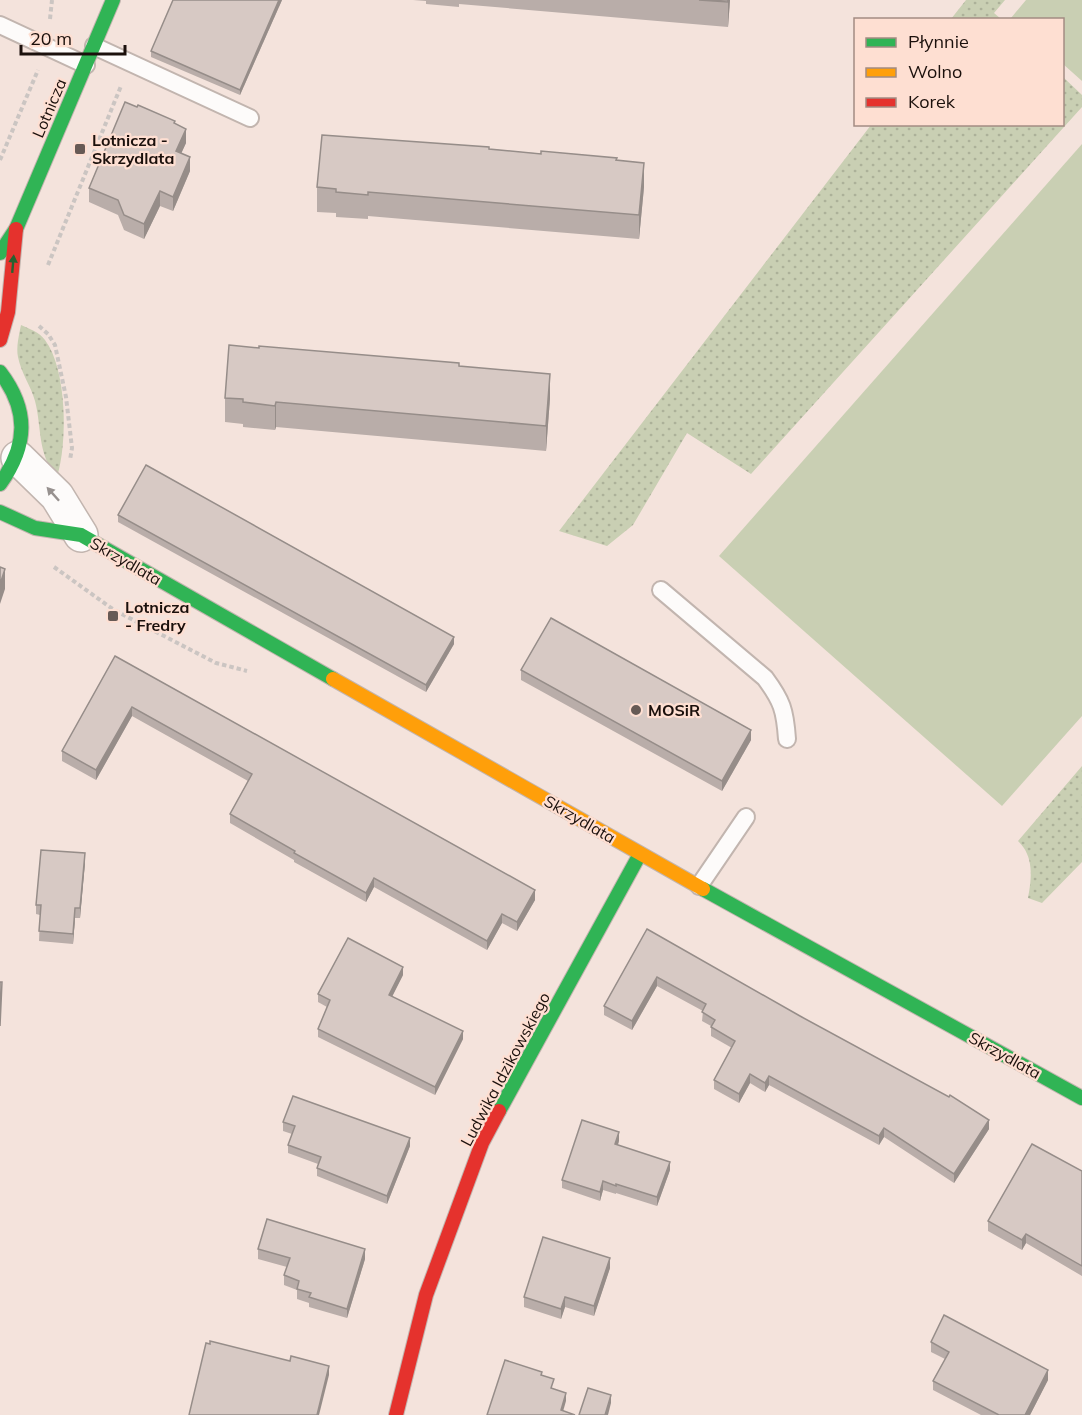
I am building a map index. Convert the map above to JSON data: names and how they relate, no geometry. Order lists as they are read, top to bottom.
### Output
{
  "streets": {
    "street": ["Lotnicza", "Skrzydlata", "Ludwika Idzikowskiego"]
  },
  "crossings": [
    ["Skrzydlata", "Ludwika Idzikowskiego"]
  ],
  "places": {
    "transit": ["Lotnicza - Skrzydlata", "Lotnicza - Fredry"],
    "other": ["MOSiR"]
  },
  "legend": ["Płynnie", "Wolno", "Korek"],
  "scale_bar": "20 m"
}
